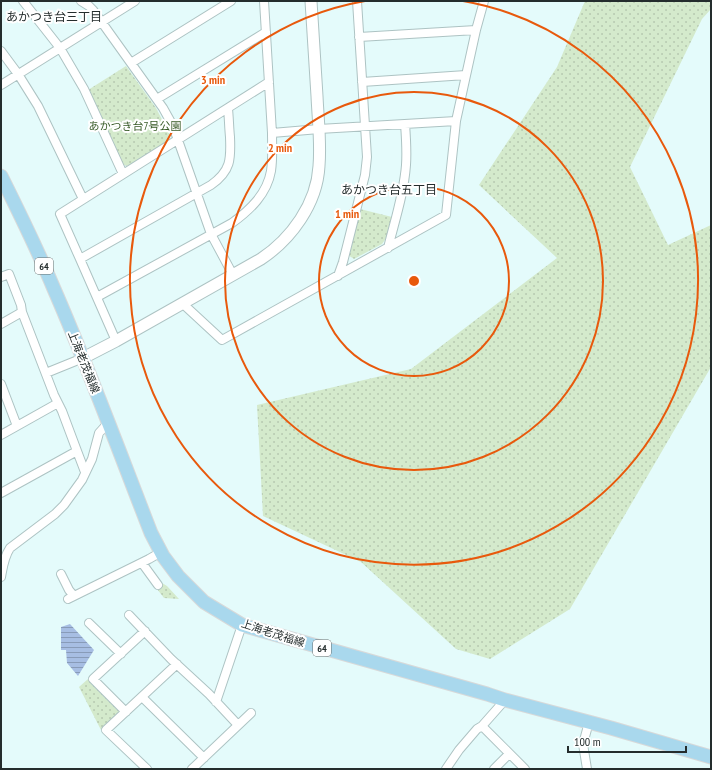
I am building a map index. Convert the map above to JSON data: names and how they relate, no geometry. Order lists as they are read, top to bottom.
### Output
{
  "streets": {
    "main road": ["64", "上海老茂福線"]
  },
  "districts": ["あかつき台三丁目", "あかつき台五丁目"],
  "parks": ["あかつき台7号公園"],
  "scale_bar": "100 m",
  "rings": ["3 min", "2 min", "1 min"]
}
